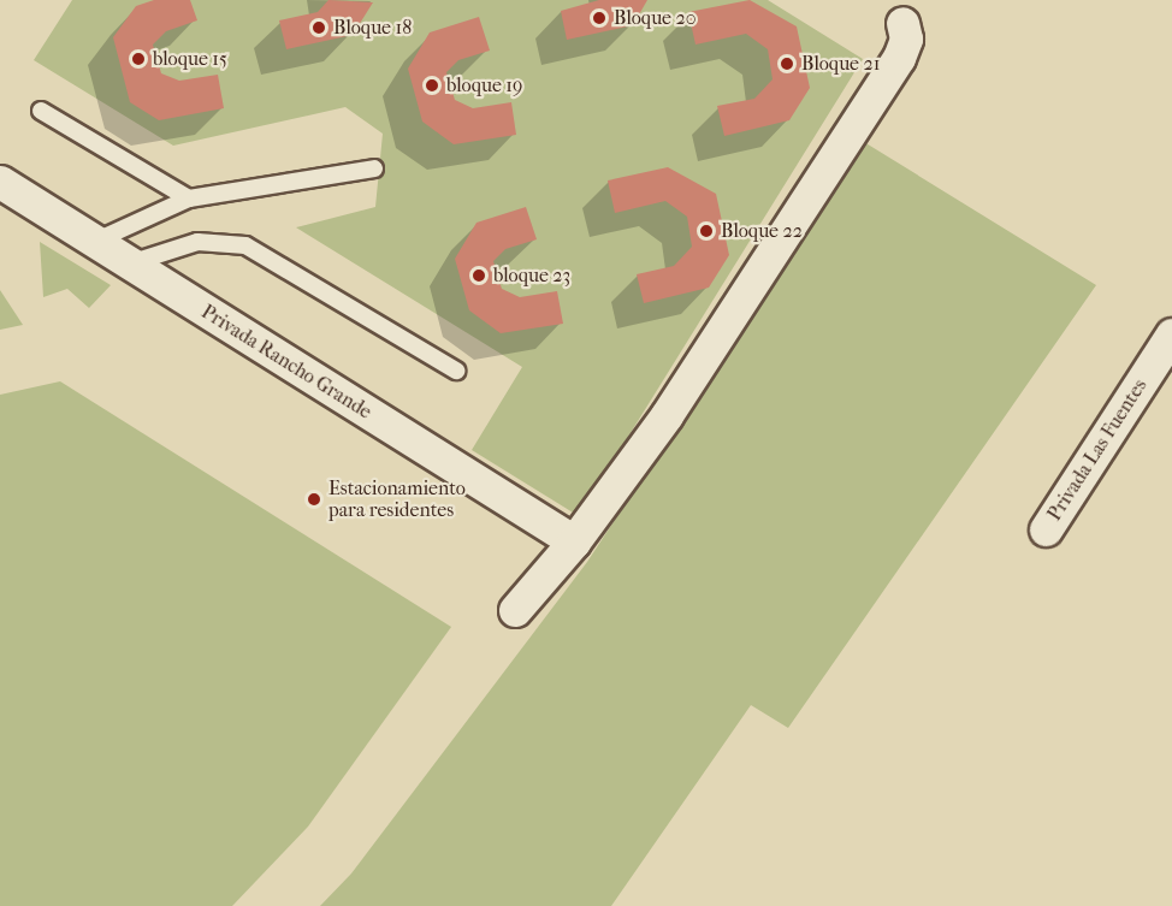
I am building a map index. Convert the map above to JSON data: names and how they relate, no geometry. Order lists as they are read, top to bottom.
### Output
{
  "streets": {
    "street": ["Privada Rancho Grande", "Privada Las Fuentes"]
  },
  "places": [
    "Bloque 20",
    "Bloque 18",
    "bloque 15",
    "Bloque 21",
    "bloque 19",
    "Bloque 22",
    "bloque 23",
    "Estacionamiento para residentes"
  ]
}
